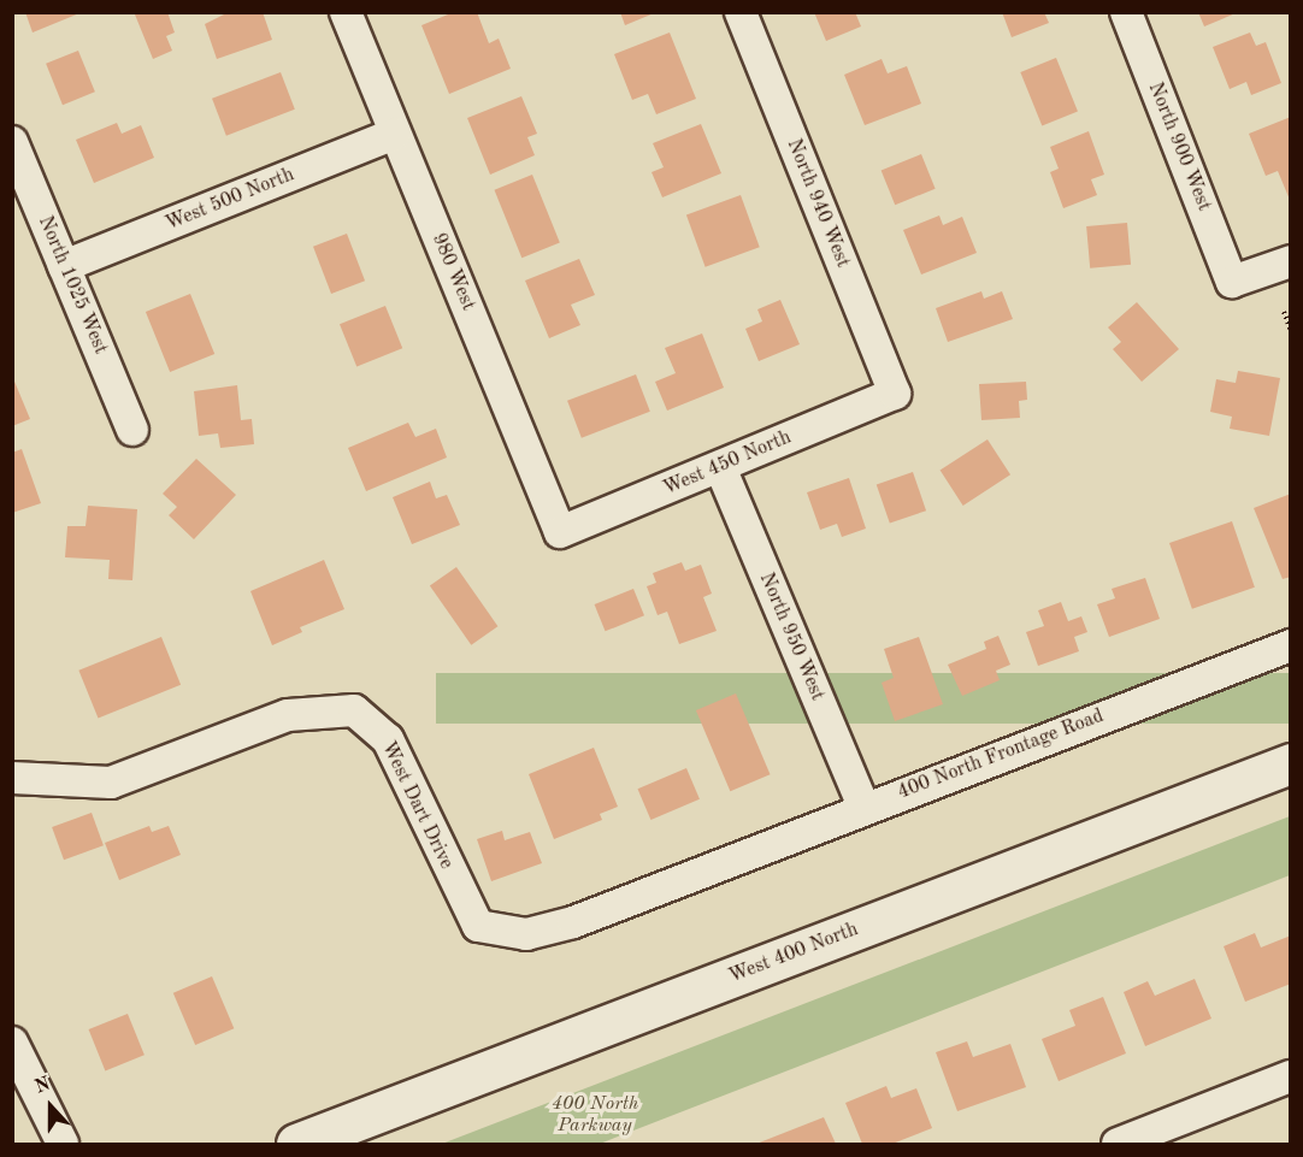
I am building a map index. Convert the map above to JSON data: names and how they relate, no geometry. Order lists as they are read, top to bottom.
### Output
{
  "streets": {
    "main road": ["West 400 North"],
    "street": [
      "North 900 West",
      "West 500 North",
      "North 940 West",
      "980 West",
      "North 1025 West",
      "West 450 North",
      "North 950 West",
      "400 North Frontage Road",
      "West Dart Drive"
    ]
  },
  "crossings": [
    ["West 500 North", "980 West"],
    ["West 500 North", "North 1025 West"],
    ["North 940 West", "West 450 North"],
    ["980 West", "West 450 North"],
    ["West 450 North", "North 950 West"],
    ["North 950 West", "400 North Frontage Road"],
    ["400 North Frontage Road", "West Dart Drive"]
  ],
  "parks": ["400 North Parkway"],
  "north": "top"
}
